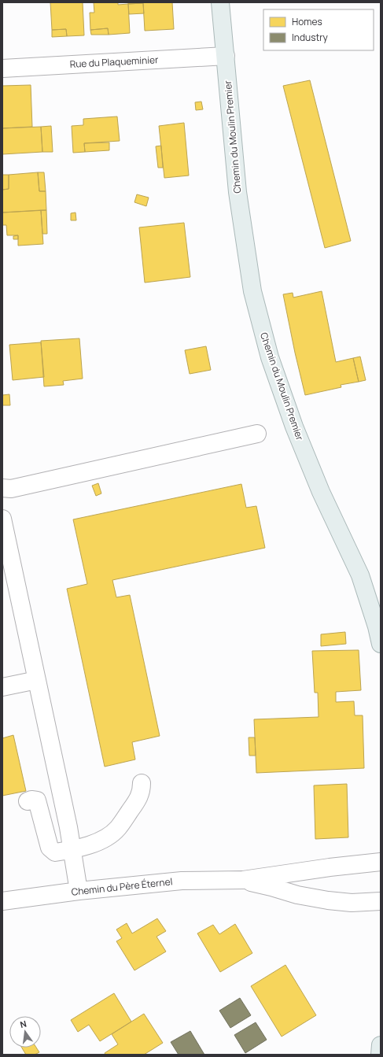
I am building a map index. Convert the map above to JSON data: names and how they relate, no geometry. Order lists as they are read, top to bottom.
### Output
{
  "streets": {
    "main road": ["Chemin du Moulin Premier"],
    "street": ["Rue du Plaqueminier", "Chemin du Père Éternel"]
  },
  "crossings": [
    ["Rue du Plaqueminier", "Chemin du Moulin Premier"]
  ],
  "legend": ["Homes", "Industry"],
  "north": "top"
}
